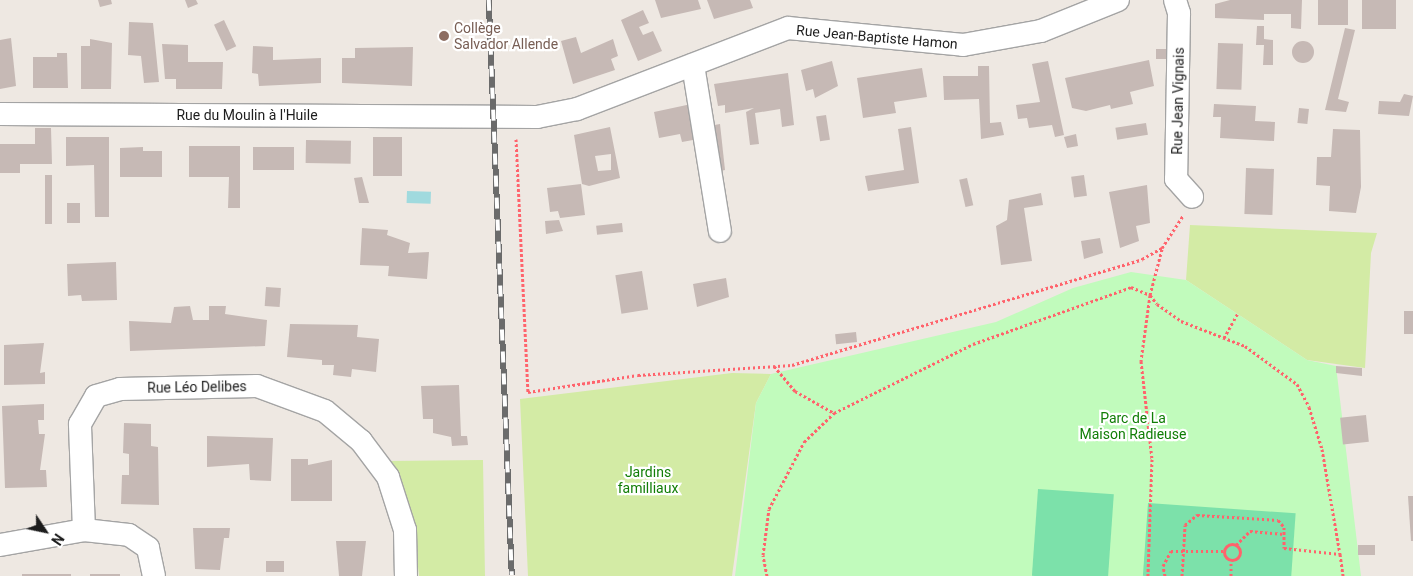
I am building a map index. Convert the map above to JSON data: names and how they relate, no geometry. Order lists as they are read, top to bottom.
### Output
{
  "streets": {
    "street": [
      "Rue Jean-Baptiste Hamon",
      "Rue Jean Vignais",
      "Rue du Moulin à l'Huile",
      "Rue Léo Delibes"
    ]
  },
  "crossings": [
    ["Rue Jean-Baptiste Hamon", "Rue du Moulin à l'Huile"]
  ],
  "parks": ["Parc de La Maison Radieuse", "Jardins familliaux"],
  "places": ["Collège Salvador Allende"],
  "north": "bottom right"
}
